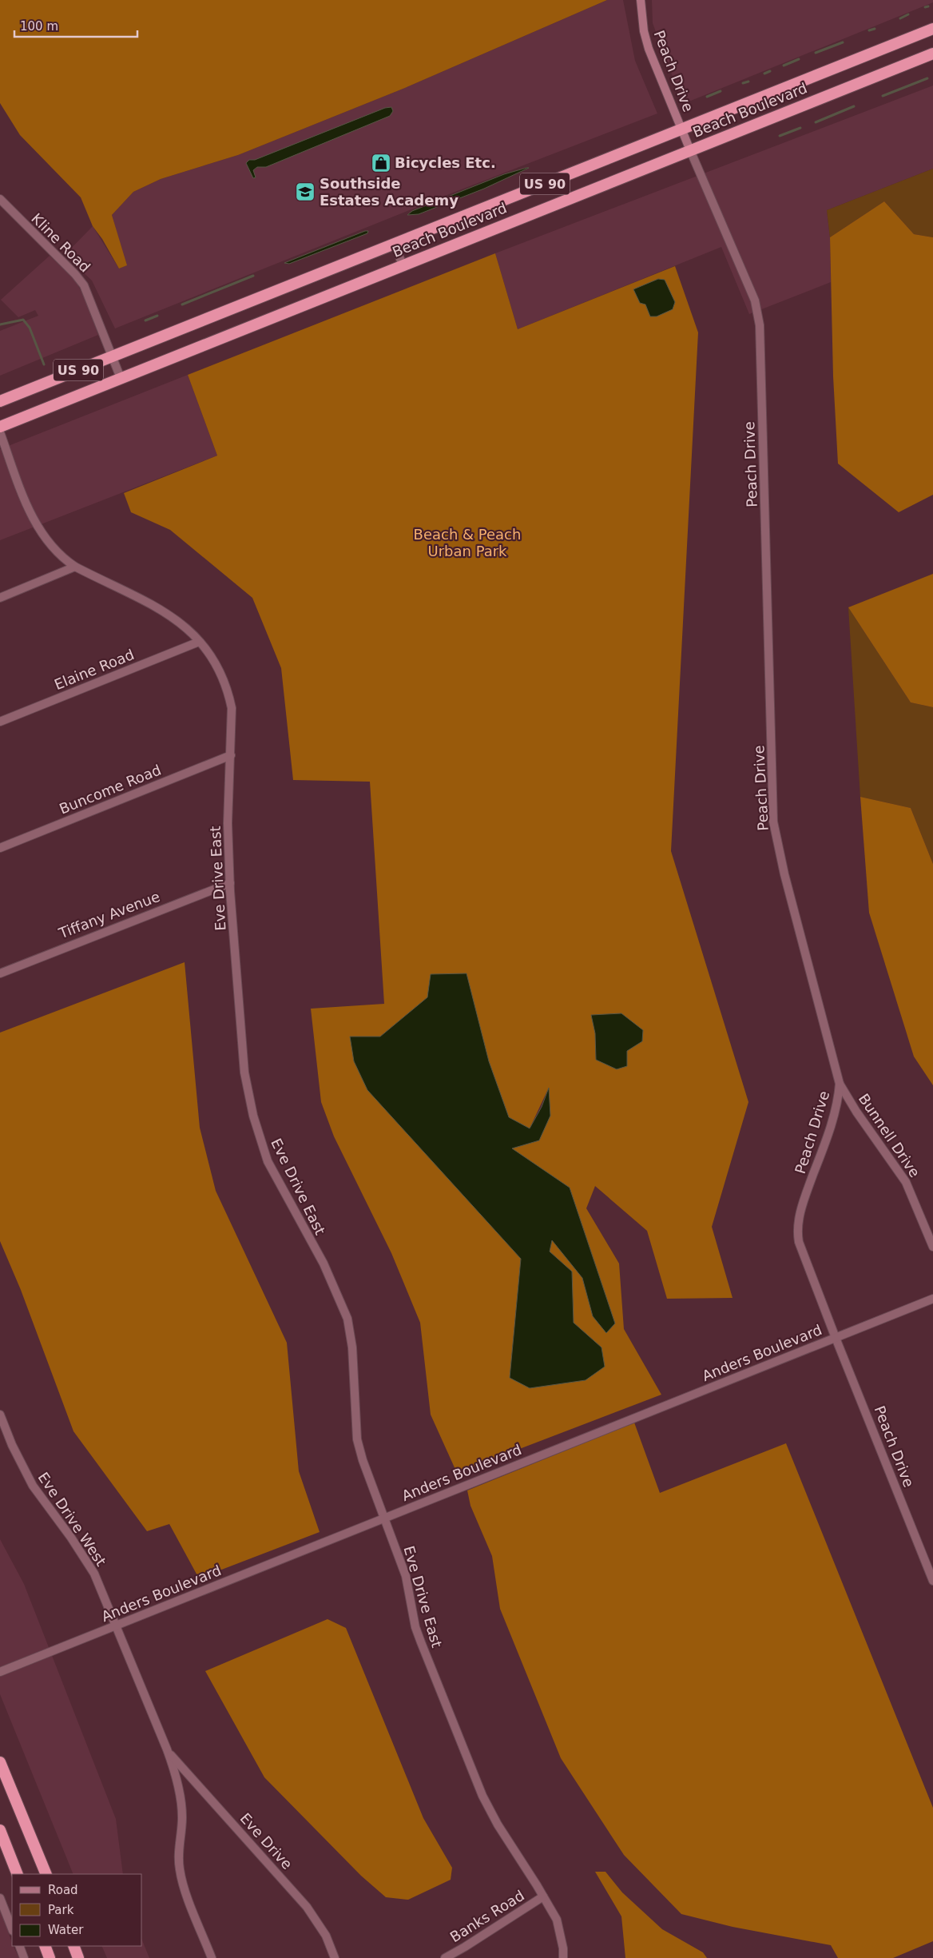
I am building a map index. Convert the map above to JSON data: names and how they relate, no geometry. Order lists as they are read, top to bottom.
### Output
{
  "streets": {
    "highway": ["Beach Boulevard", "US 90"],
    "main road": ["Peach Drive"],
    "street": [
      "Kline Road",
      "Elaine Road",
      "Buncome Road",
      "Eve Drive East",
      "Tiffany Avenue",
      "Bunnell Drive",
      "Anders Boulevard",
      "Eve Drive West",
      "Eve Drive",
      "Banks Road"
    ]
  },
  "crossings": [
    ["Peach Drive", "Beach Boulevard"],
    ["Peach Drive", "US 90"],
    ["Peach Drive", "Bunnell Drive"],
    ["Peach Drive", "Anders Boulevard"],
    ["Beach Boulevard", "Kline Road"],
    ["US 90", "Kline Road"],
    ["Elaine Road", "Eve Drive East"],
    ["Buncome Road", "Eve Drive East"],
    ["Eve Drive East", "Tiffany Avenue"],
    ["Eve Drive East", "Anders Boulevard"],
    ["Eve Drive East", "Banks Road"],
    ["Anders Boulevard", "Eve Drive West"],
    ["Eve Drive West", "Eve Drive"]
  ],
  "parks": ["Beach & Peach Urban Park"],
  "places": {
    "shop": ["Bicycles Etc."],
    "school or university": ["Southside Estates Academy"]
  },
  "legend": ["Road", "Park", "Water"],
  "scale_bar": "100 m"
}
